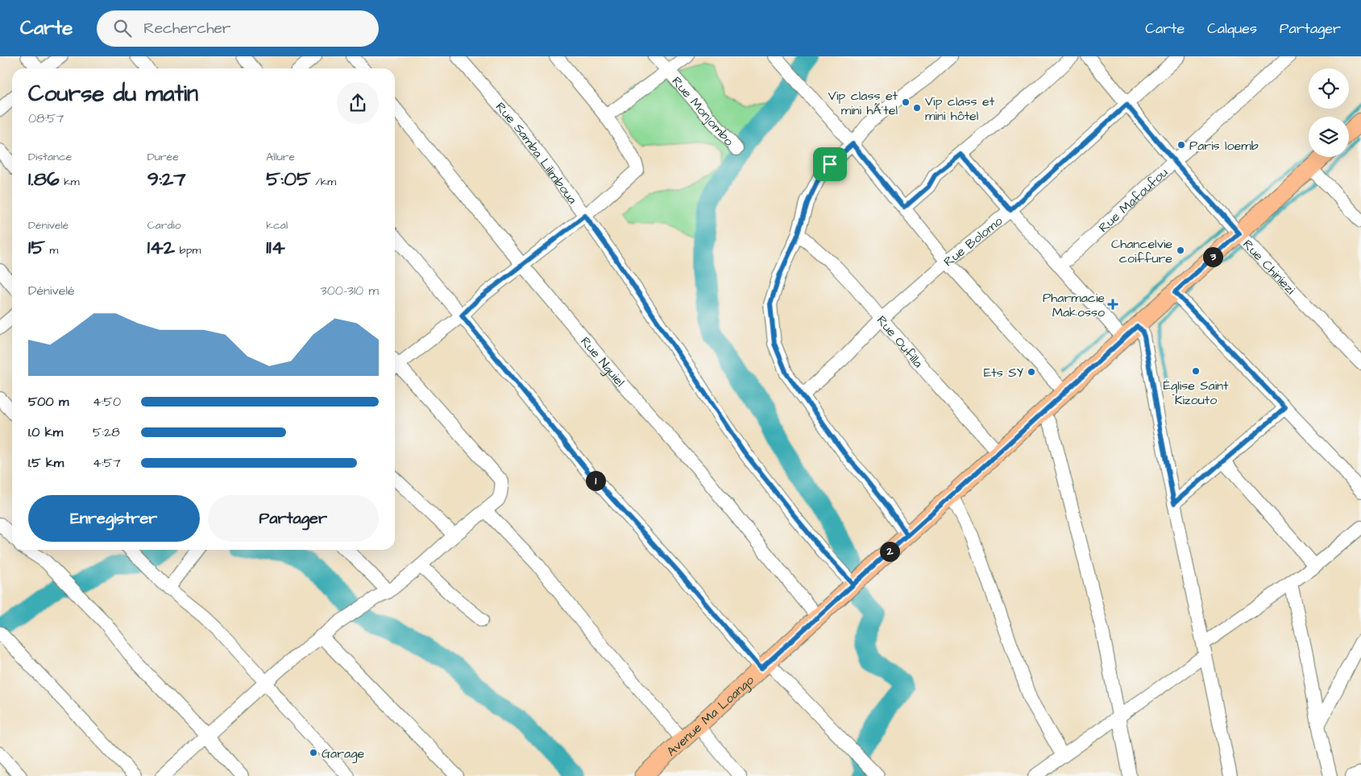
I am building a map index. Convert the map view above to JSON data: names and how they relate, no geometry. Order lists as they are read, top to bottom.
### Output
{
  "streets": {
    "main road": ["Avenue Ma Loango"],
    "street": [
      "Rue Monjombo",
      "Rue Samba Lilimboua",
      "Rue Mafoufou",
      "Rue Bolomo",
      "Rue Chiniezi",
      "Rue Oufilla",
      "Rue Nguiel"
    ]
  },
  "crossings": [
    ["Rue Samba Lilimboua", "Avenue Ma Loango"],
    ["Rue Mafoufou", "Rue Chiniezi"],
    ["Rue Bolomo", "Rue Chiniezi"],
    ["Rue Bolomo", "Rue Oufilla"],
    ["Rue Chiniezi", "Avenue Ma Loango"],
    ["Rue Oufilla", "Avenue Ma Loango"],
    ["Rue Nguiel", "Avenue Ma Loango"]
  ],
  "places": {
    "other": [
      "Vip class et mini hÃ´tel",
      "Vip class et mini hôtel",
      "Paris loemb",
      "Chancelvie coiffure",
      "Église Saint Kizouto",
      "Ets SY",
      "Garage"
    ],
    "health": ["Pharmacie Makosso"]
  },
  "page": {
    "header": "Carte",
    "search": "Rechercher",
    "nav": ["Carte", "Calques", "Partager"],
    "heading": ["Course du matin", "08:57"],
    "stats": [
      ["Distance", "1.86 km"],
      ["Durée", "9:27"],
      ["Allure", "5:05 /km"],
      ["Dénivelé", "15 m"],
      ["Cardio", "142 bpm"],
      ["kcal", "114"]
    ],
    "pins": ["3", "1", "2"],
    "chart": ["Dénivelé", "300–310 m"],
    "list": [
      {
        "name": "500 m",
        "note": "4:50"
      },
      {
        "name": "1.0 km",
        "note": "5:28"
      },
      {
        "name": "1.5 km",
        "note": "4:57"
      }
    ],
    "buttons": ["Enregistrer", "Partager"]
  }
}
